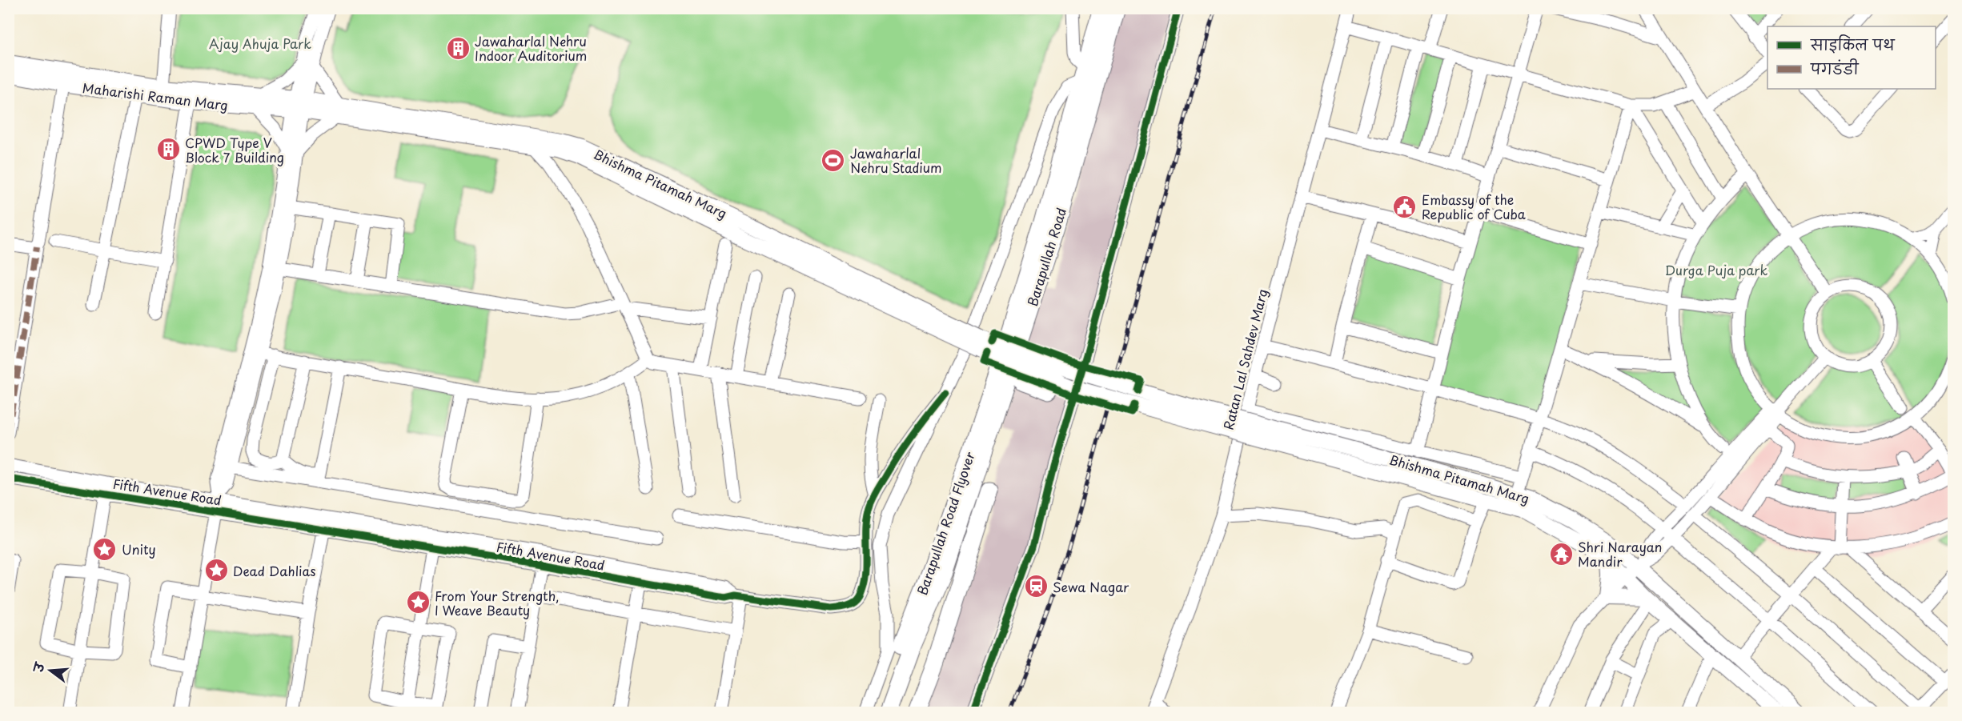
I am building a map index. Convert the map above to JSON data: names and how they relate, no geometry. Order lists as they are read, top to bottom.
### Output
{
  "streets": {
    "highway": ["Barapullah Road", "Barapullah Road Flyover"],
    "main road": ["Maharishi Raman Marg", "Bhishma Pitamah Marg"],
    "street": ["Ratan Lal Sahdev Marg", "Fifth Avenue Road"]
  },
  "crossings": [
    ["Maharishi Raman Marg", "Bhishma Pitamah Marg"],
    ["Barapullah Road", "Barapullah Road Flyover"]
  ],
  "parks": ["Ajay Ahuja Park", "Durga Puja park"],
  "places": {
    "building": ["Jawaharlal Nehru Indoor Auditorium", "CPWD Type V Block 7 Building"],
    "sports": ["Jawaharlal Nehru Stadium"],
    "public building": ["Embassy of the Republic of Cuba"],
    "place": ["Unity", "Dead Dahlias", "From Your Strength, I Weave Beauty"],
    "temple": ["Shri Narayan Mandir"],
    "station": ["Sewa Nagar"]
  },
  "legend": ["साइकिल पथ", "पगडंडी"],
  "north": "left"
}
